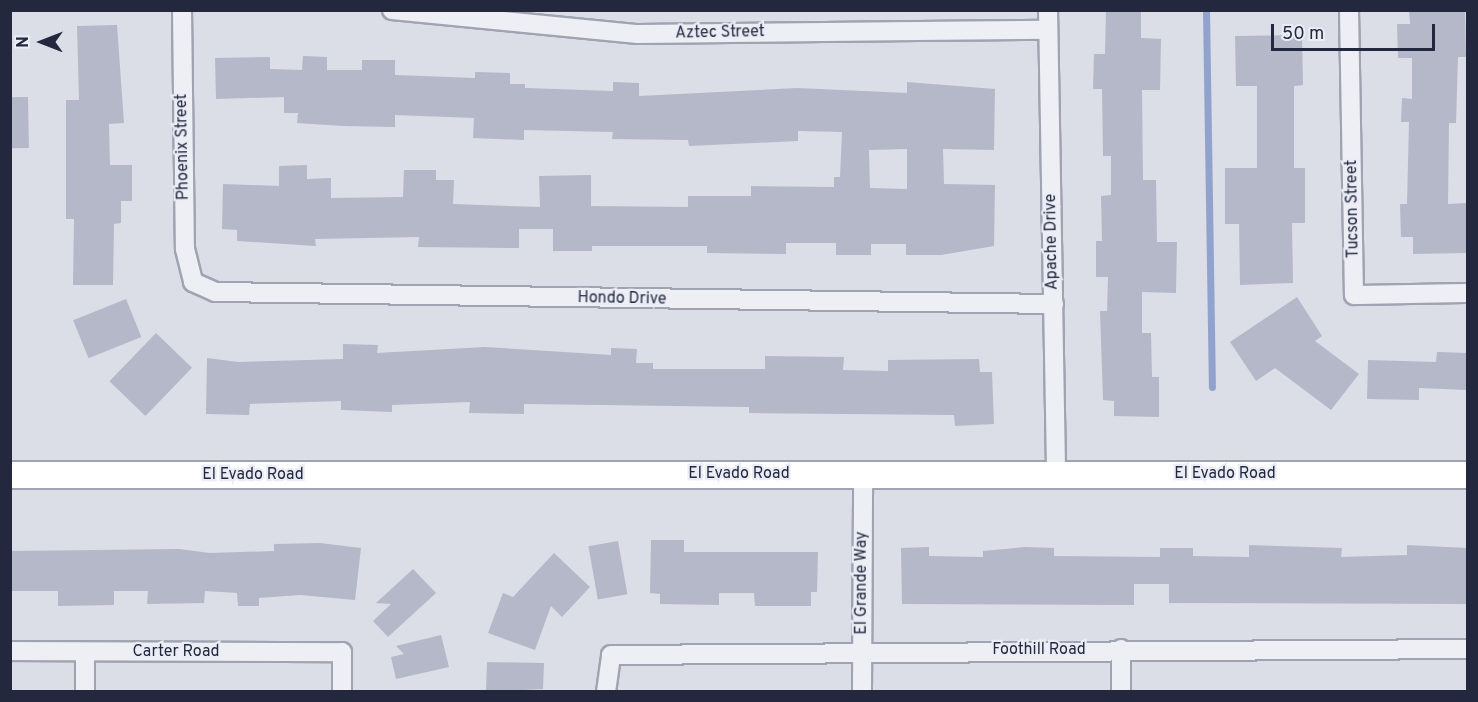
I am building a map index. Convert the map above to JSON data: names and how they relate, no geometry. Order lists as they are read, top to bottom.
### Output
{
  "streets": {
    "main road": ["El Evado Road"],
    "street": [
      "Aztec Street",
      "Phoenix Street",
      "Tucson Street",
      "Apache Drive",
      "Hondo Drive",
      "El Grande Way",
      "Foothill Road",
      "Carter Road"
    ]
  },
  "crossings": [
    ["Aztec Street", "Apache Drive"],
    ["Phoenix Street", "Hondo Drive"],
    ["Apache Drive", "Hondo Drive"],
    ["Apache Drive", "El Evado Road"],
    ["El Evado Road", "El Grande Way"],
    ["El Grande Way", "Foothill Road"]
  ],
  "scale_bar": "50 m",
  "north": "left"
}
